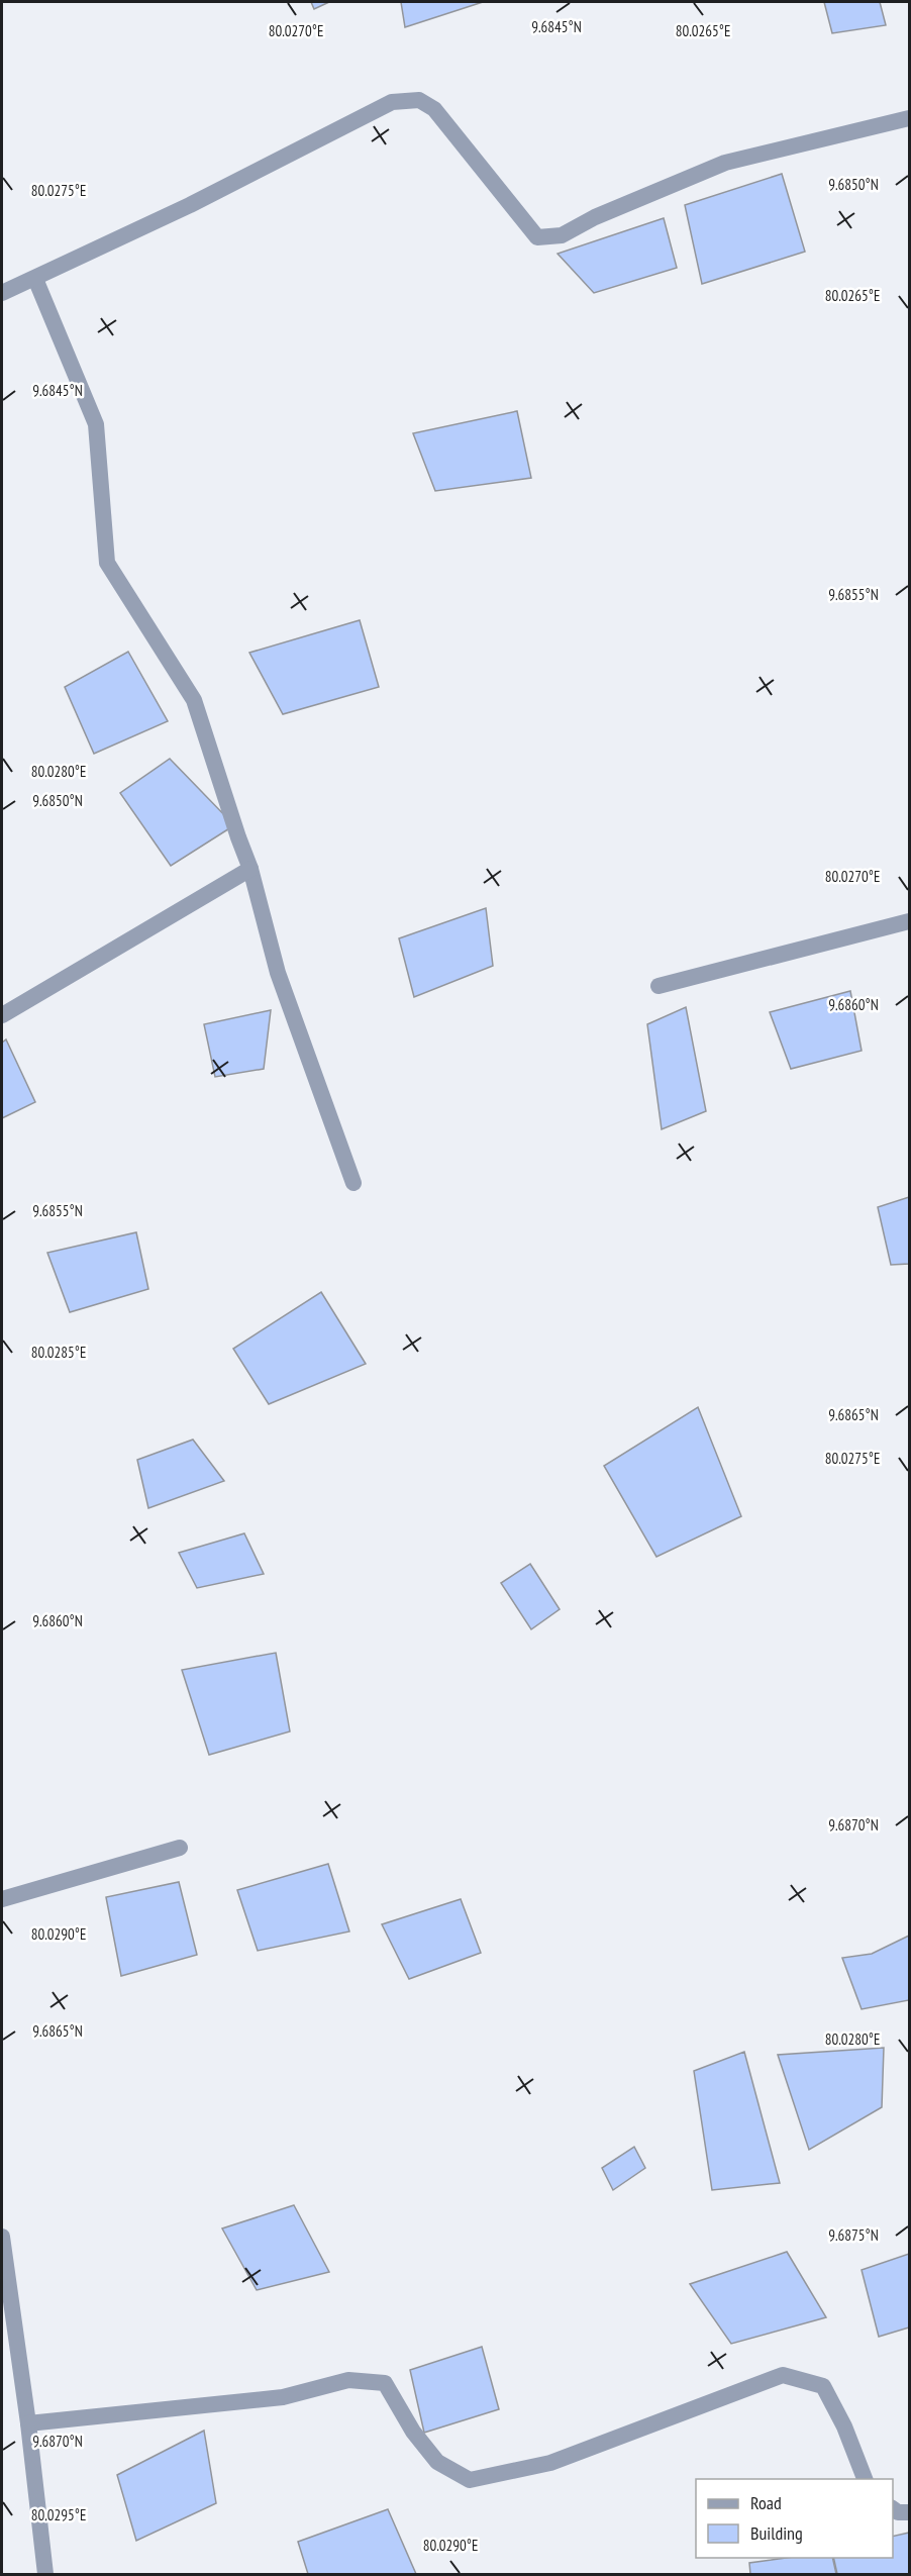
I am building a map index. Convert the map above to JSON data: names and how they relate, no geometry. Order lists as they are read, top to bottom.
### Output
{
  "legend": ["Road", "Building"],
  "coordinates": [
    "9.6845°N",
    "80.0270°E",
    "80.0265°E",
    "9.6850°N",
    "80.0275°E",
    "9.6855°N",
    "80.0280°E",
    "9.6860°N",
    "80.0285°E",
    "9.6865°N",
    "9.6870°N",
    "80.0290°E",
    "9.6875°N",
    "80.0295°E"
  ]
}
